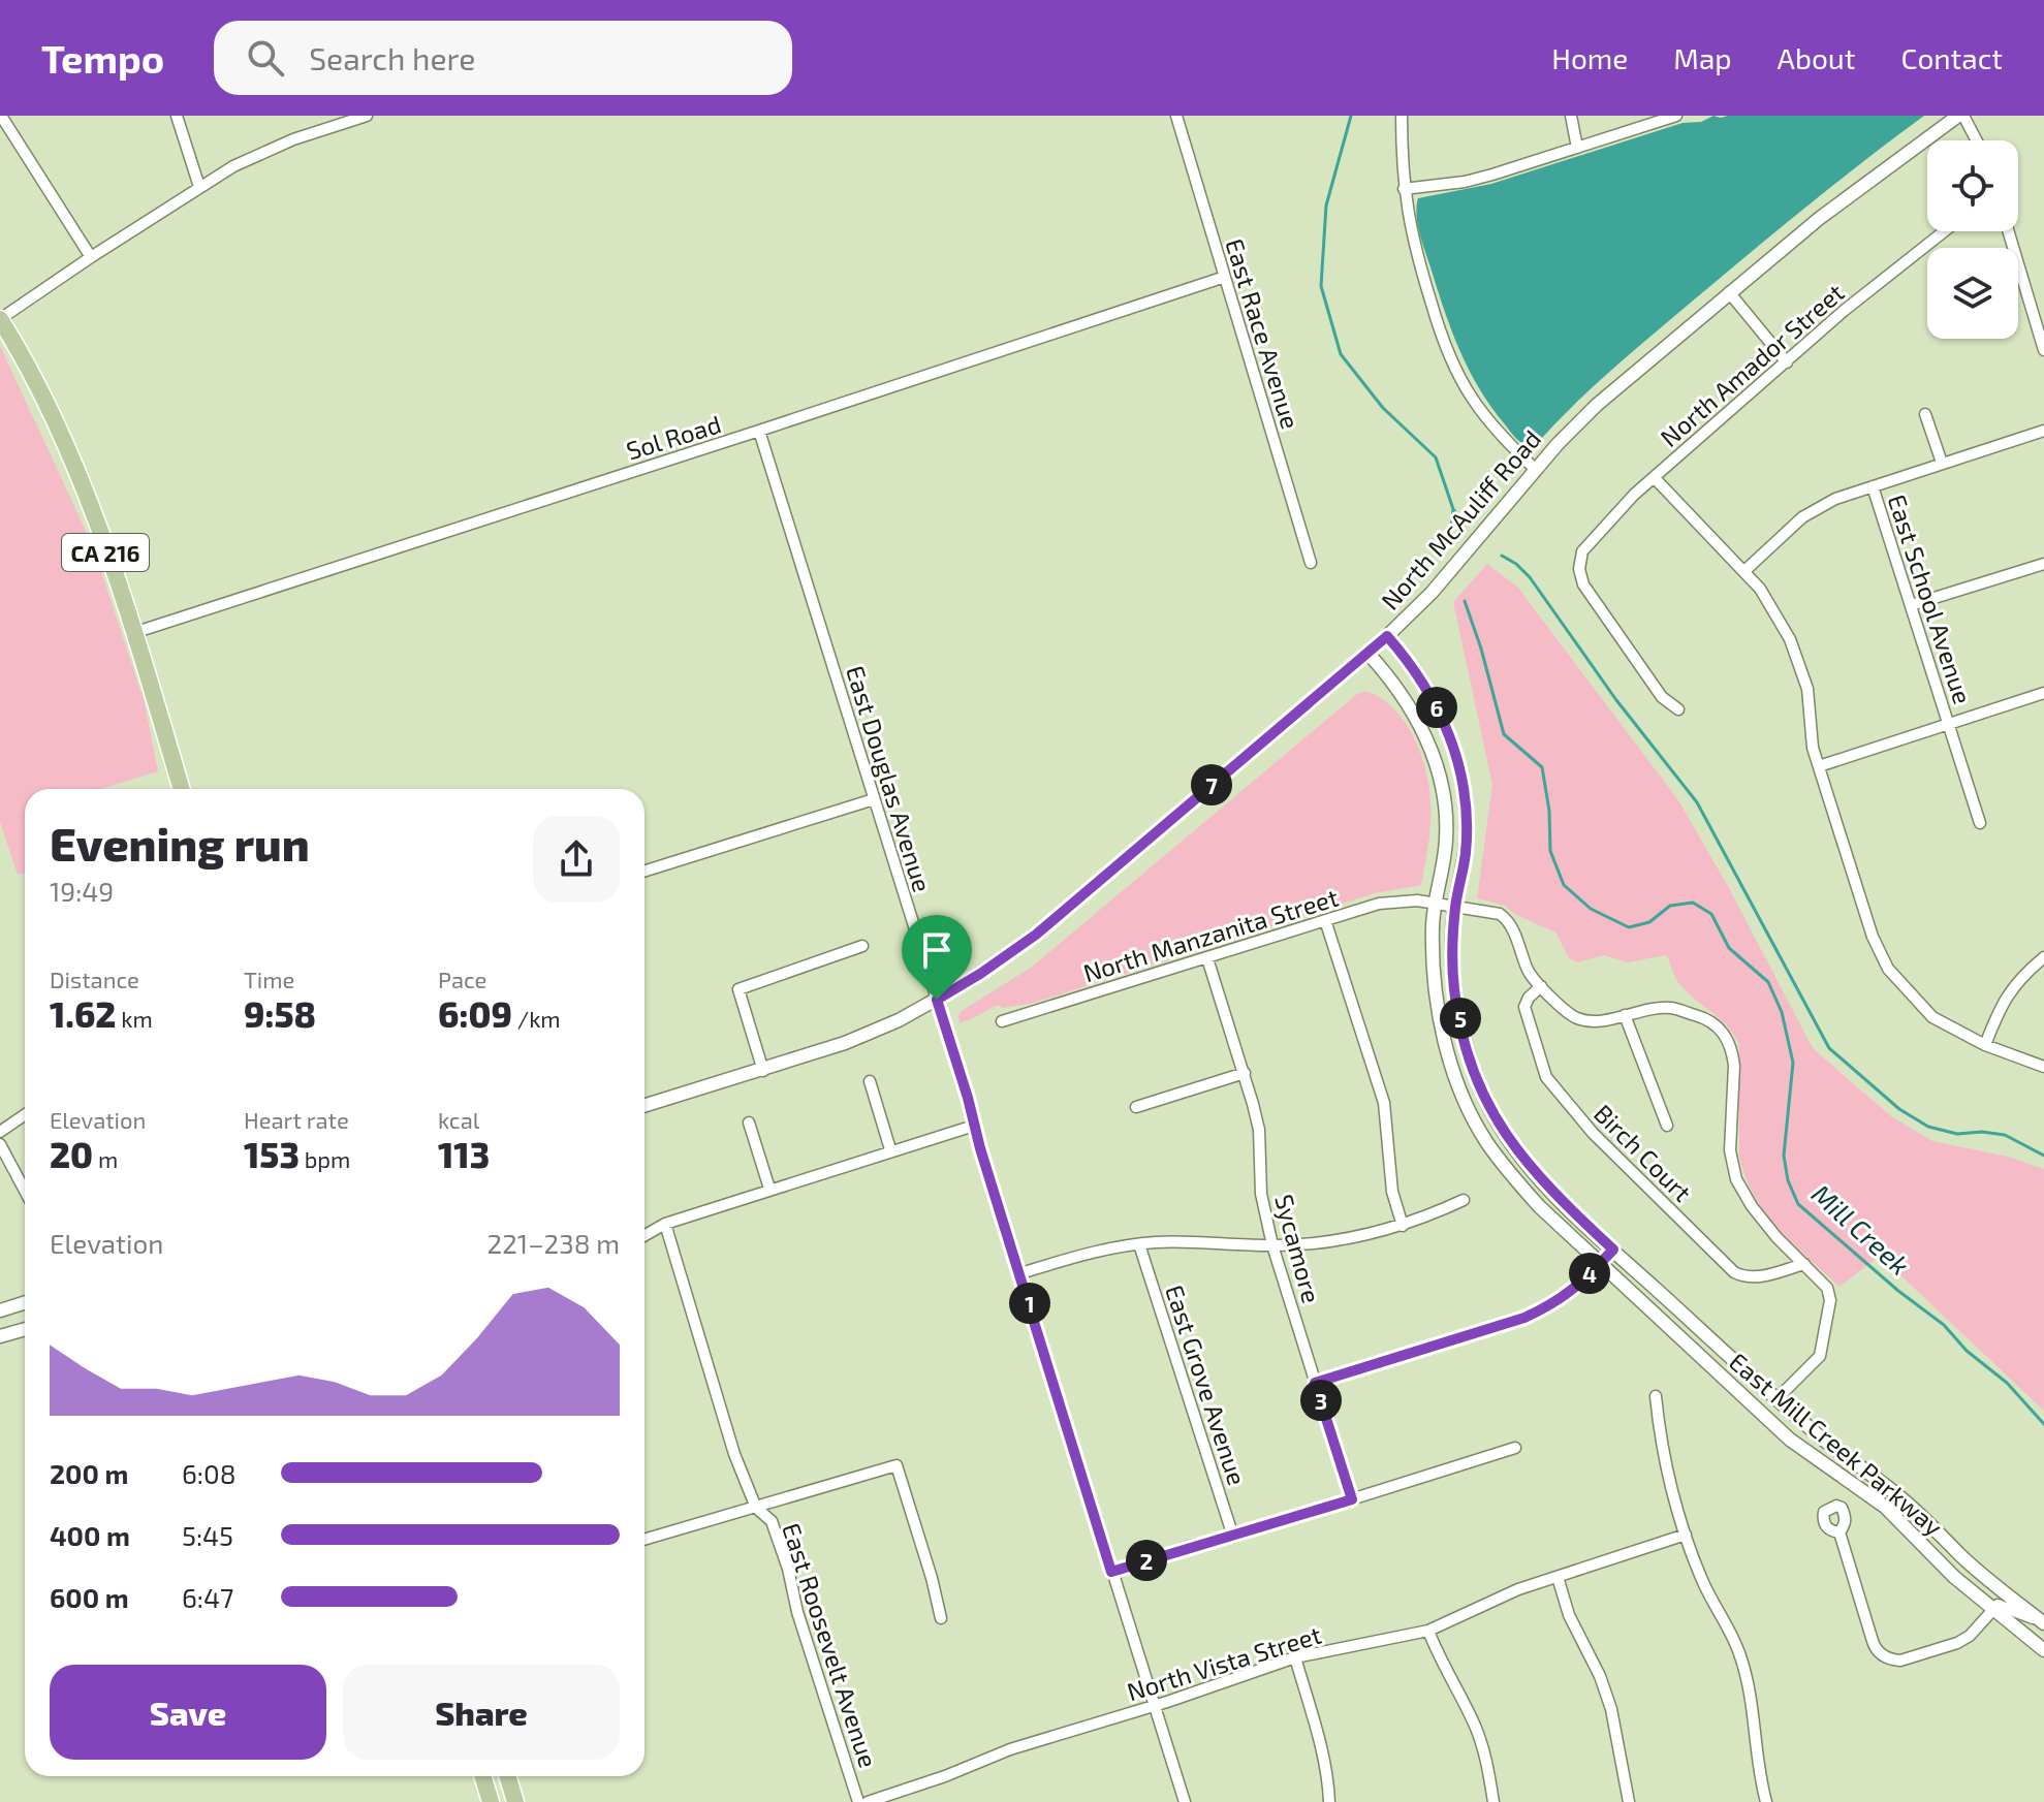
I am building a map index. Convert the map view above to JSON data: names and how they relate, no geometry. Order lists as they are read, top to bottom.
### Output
{
  "streets": {
    "main road": ["CA 216"],
    "street": [
      "East Race Avenue",
      "North Amador Street",
      "Sol Road",
      "North McAuliff Road",
      "East School Avenue",
      "East Douglas Avenue",
      "North Manzanita Street",
      "Birch Court",
      "Sycamore",
      "East Grove Avenue",
      "East Mill Creek Parkway",
      "East Roosevelt Avenue",
      "North Vista Street"
    ]
  },
  "crossings": [
    ["East Race Avenue", "Sol Road"],
    ["Sol Road", "CA 216"],
    ["Sol Road", "East Douglas Avenue"],
    ["North McAuliff Road", "East Douglas Avenue"],
    ["North McAuliff Road", "East Mill Creek Parkway"],
    ["East Douglas Avenue", "North Vista Street"],
    ["North Manzanita Street", "Birch Court"],
    ["North Manzanita Street", "Sycamore"],
    ["North Manzanita Street", "East Mill Creek Parkway"]
  ],
  "water": ["Mill Creek"],
  "page": {
    "header": "Tempo",
    "search": "Search here",
    "nav": [
      "Home",
      "Map",
      "About",
      "Contact"
    ],
    "pins": [
      "6",
      "7",
      "5",
      "4",
      "1",
      "3",
      "2"
    ],
    "heading": ["Evening run", "19:49"],
    "stats": [
      ["Distance", "1.62 km"],
      ["Time", "9:58"],
      ["Pace", "6:09 /km"],
      ["Elevation", "20 m"],
      ["Heart rate", "153 bpm"],
      ["kcal", "113"]
    ],
    "chart": ["Elevation", "221–238 m"],
    "list": [
      {
        "name": "200 m",
        "note": "6:08"
      },
      {
        "name": "400 m",
        "note": "5:45"
      },
      {
        "name": "600 m",
        "note": "6:47"
      }
    ],
    "buttons": ["Save", "Share"]
  }
}
